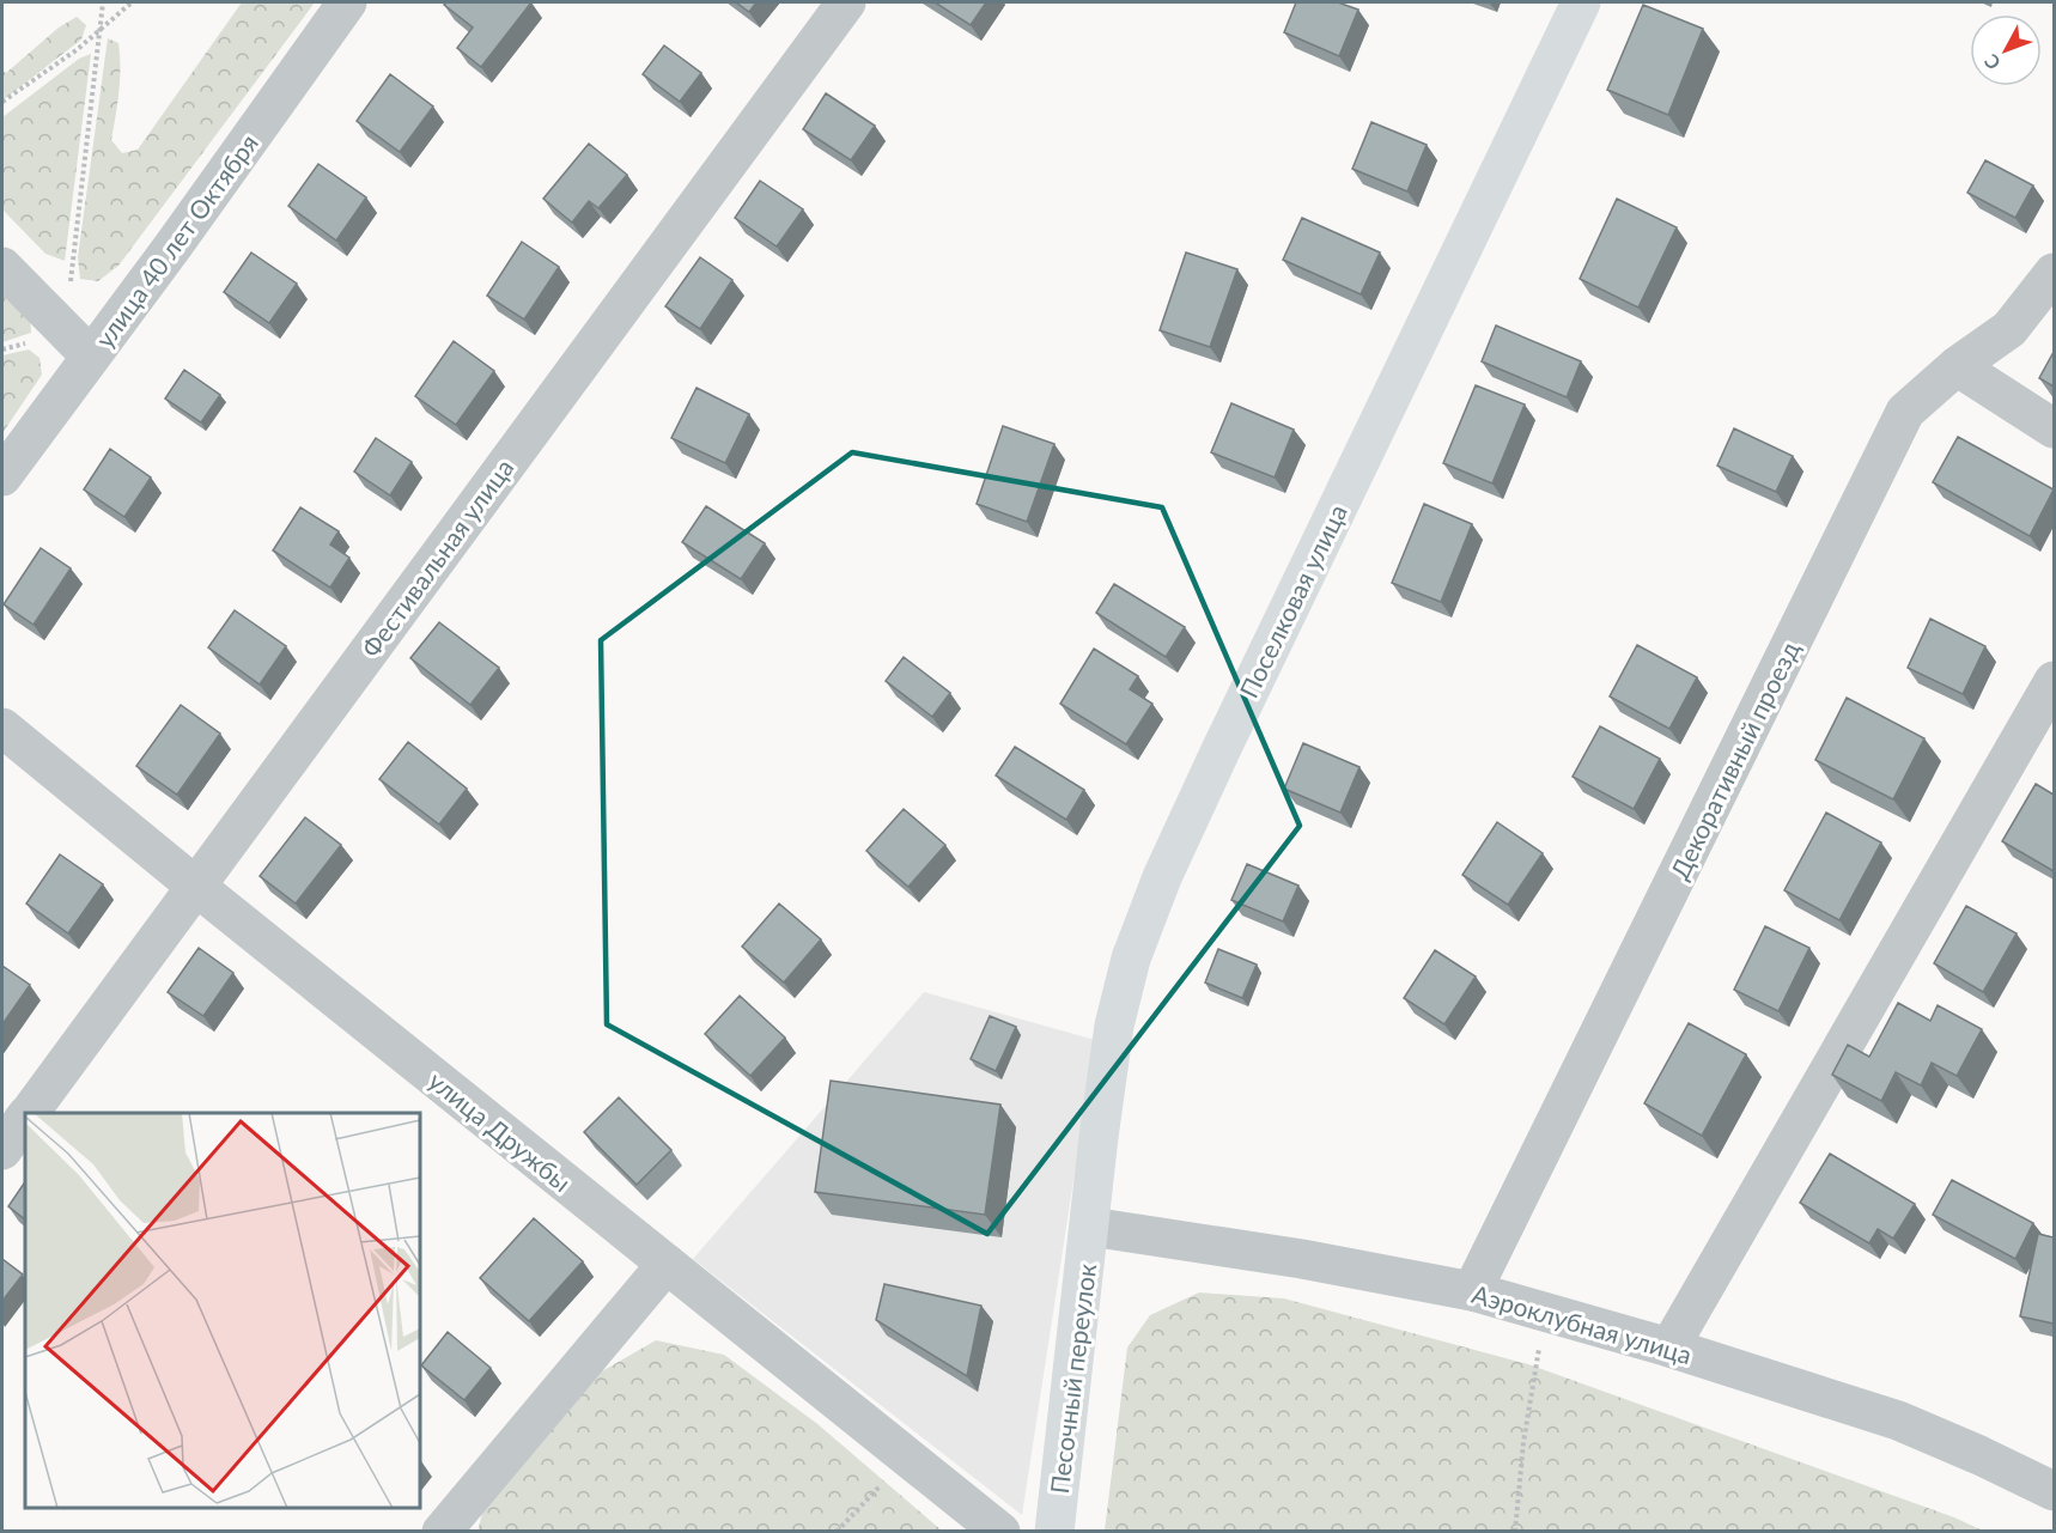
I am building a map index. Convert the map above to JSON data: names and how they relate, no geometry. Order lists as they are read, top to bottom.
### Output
{
  "streets": {
    "main road": ["Поселковая улица", "Песочный переулок"],
    "street": [
      "улица 40 лет Октября",
      "Фестивальная улица",
      "Декоративный проезд",
      "улица Дружбы",
      "Аэроклубная улица"
    ]
  },
  "crossings": [
    ["Фестивальная улица", "улица Дружбы"],
    ["Поселковая улица", "Аэроклубная улица"],
    ["Поселковая улица", "Песочный переулок"],
    ["Декоративный проезд", "Аэроклубная улица"],
    ["Аэроклубная улица", "Песочный переулок"]
  ],
  "north": "bottom left"
}
